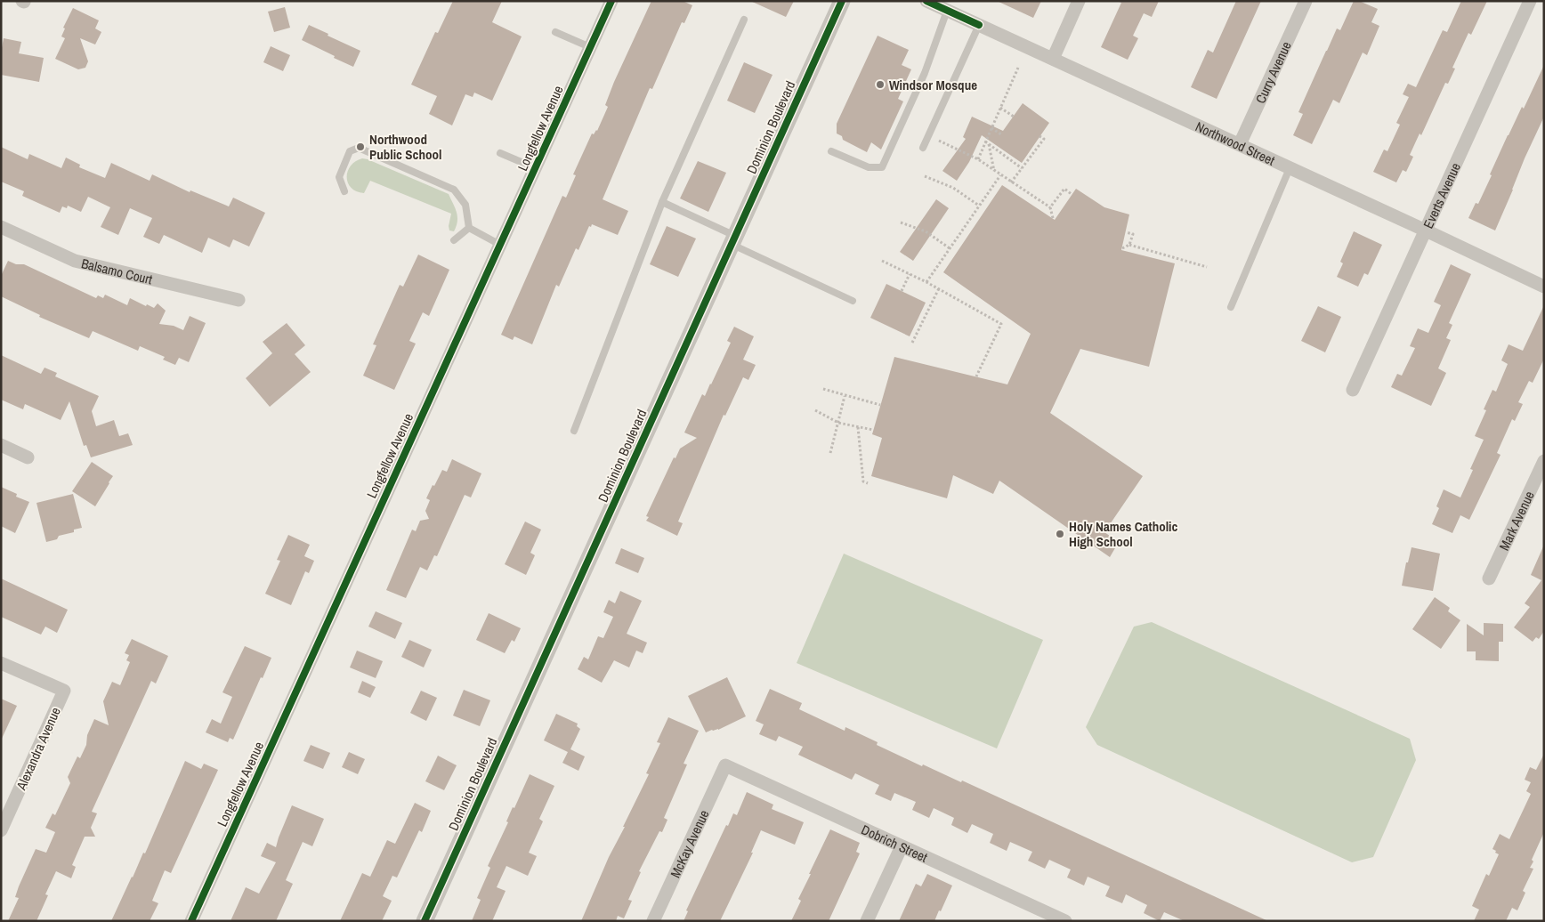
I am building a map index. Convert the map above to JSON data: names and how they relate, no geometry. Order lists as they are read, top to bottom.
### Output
{
  "streets": {
    "street": [
      "Curry Avenue",
      "Dominion Boulevard",
      "Longfellow Avenue",
      "Northwood Street",
      "Everts Avenue",
      "Balsamo Court",
      "Mark Avenue",
      "Alexandra Avenue",
      "McKay Avenue",
      "Dobrich Street"
    ]
  },
  "crossings": [
    ["Curry Avenue", "Northwood Street"],
    ["Northwood Street", "Everts Avenue"],
    ["McKay Avenue", "Dobrich Street"]
  ],
  "places": ["Windsor Mosque", "Northwood Public School", "Holy Names Catholic High School"]
}
